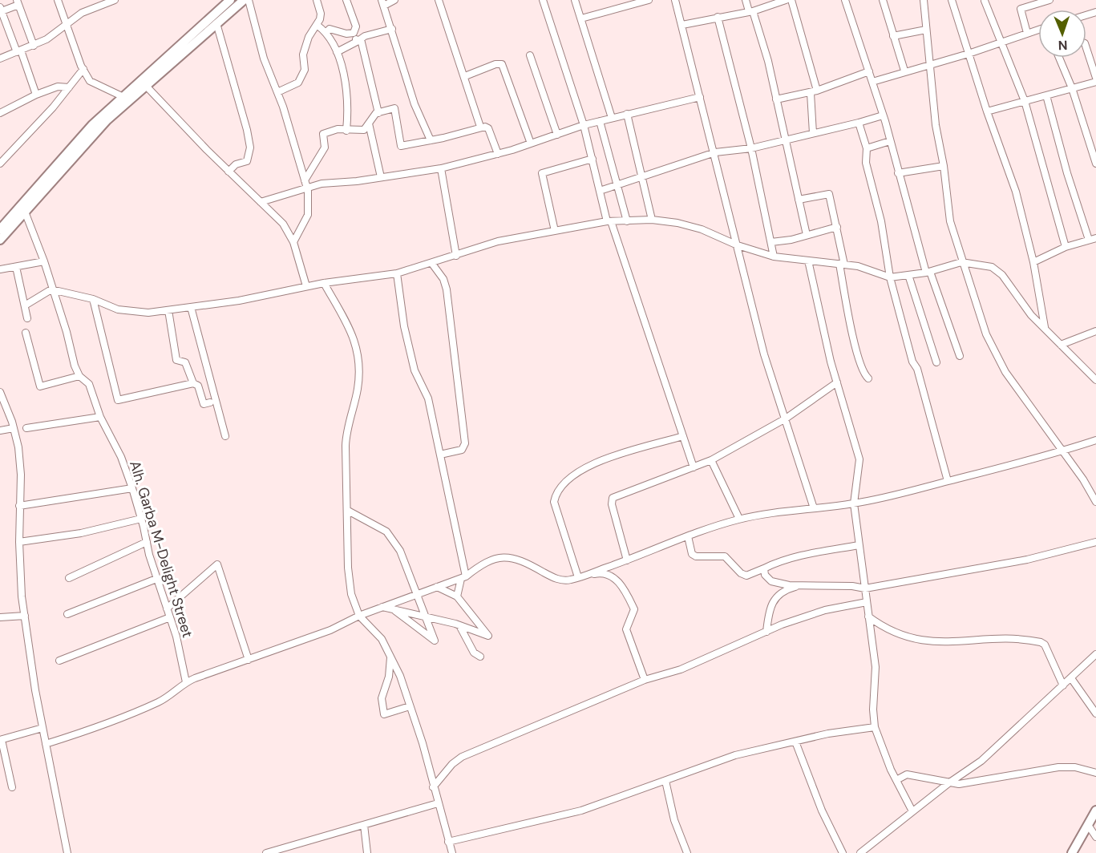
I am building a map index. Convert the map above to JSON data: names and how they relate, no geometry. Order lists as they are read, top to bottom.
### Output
{
  "streets": {
    "street": ["Alh. Garba M-Delight Street"]
  },
  "north": "bottom"
}
